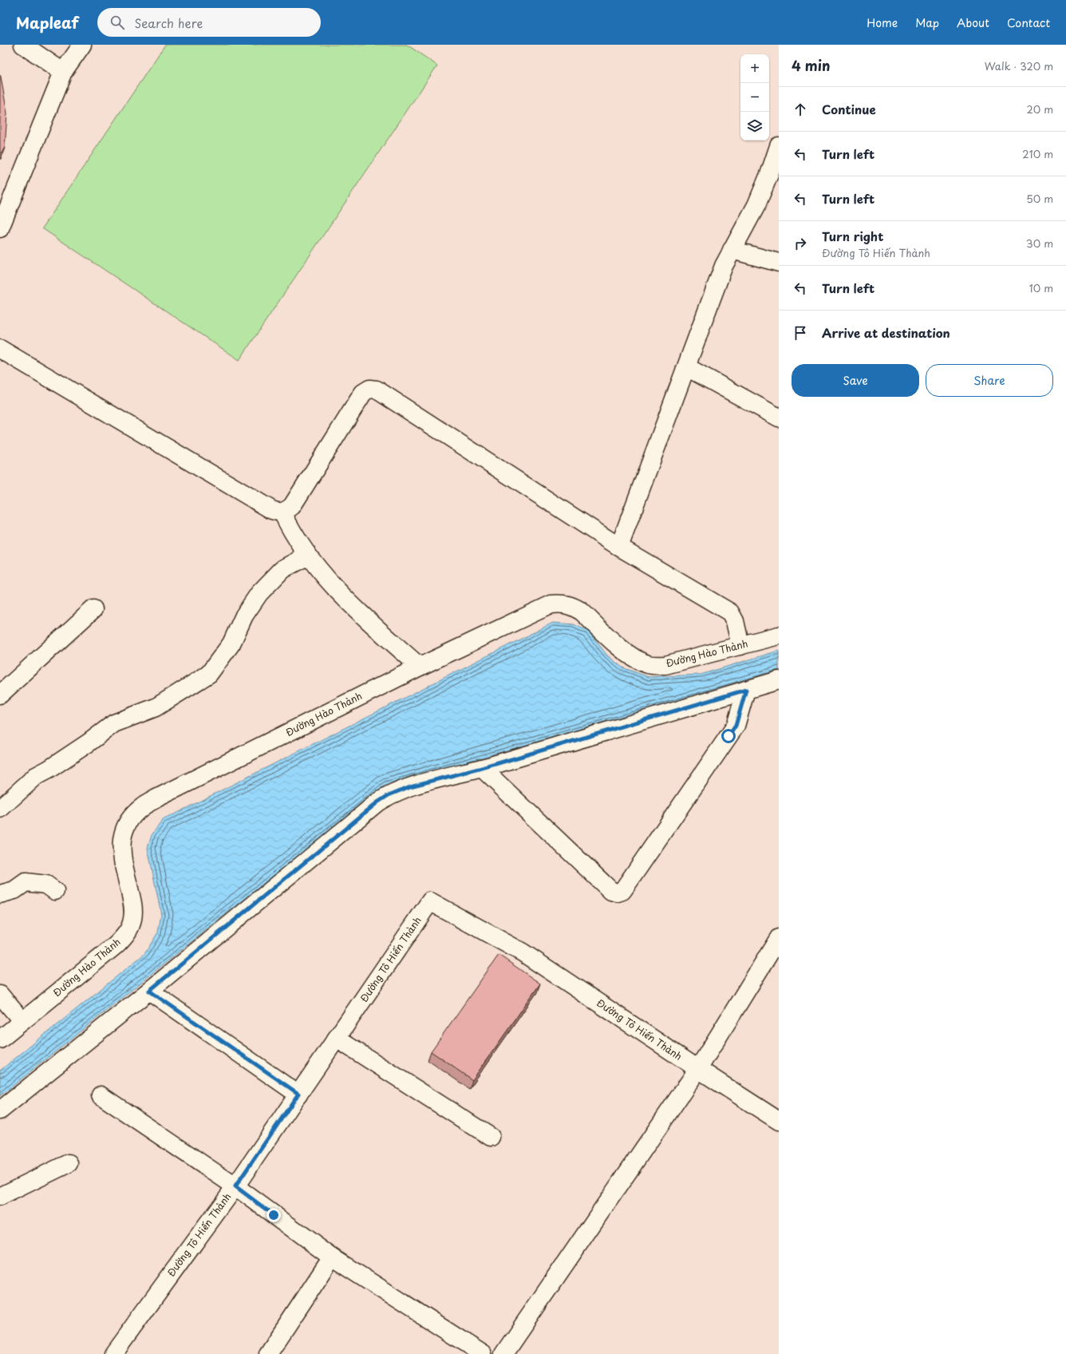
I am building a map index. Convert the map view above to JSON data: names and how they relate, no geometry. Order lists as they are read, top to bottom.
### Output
{
  "streets": {
    "street": ["Đường Hào Thành", "Đường Tô Hiến Thành"]
  },
  "page": {
    "header": "Mapleaf",
    "search": "Search here",
    "nav": [
      "Home",
      "Map",
      "About",
      "Contact"
    ],
    "heading": ["4 min", "Walk · 320 m"],
    "map_buttons": ["+", "−"],
    "list": [
      ["Continue", "20 m"],
      ["Turn left", "210 m"],
      ["Turn left", "50 m"],
      ["Turn right", "Đường Tô Hiến Thành", "30 m"],
      ["Turn left", "10 m"],
      "Arrive at destination"
    ],
    "buttons": ["Save", "Share"]
  }
}
